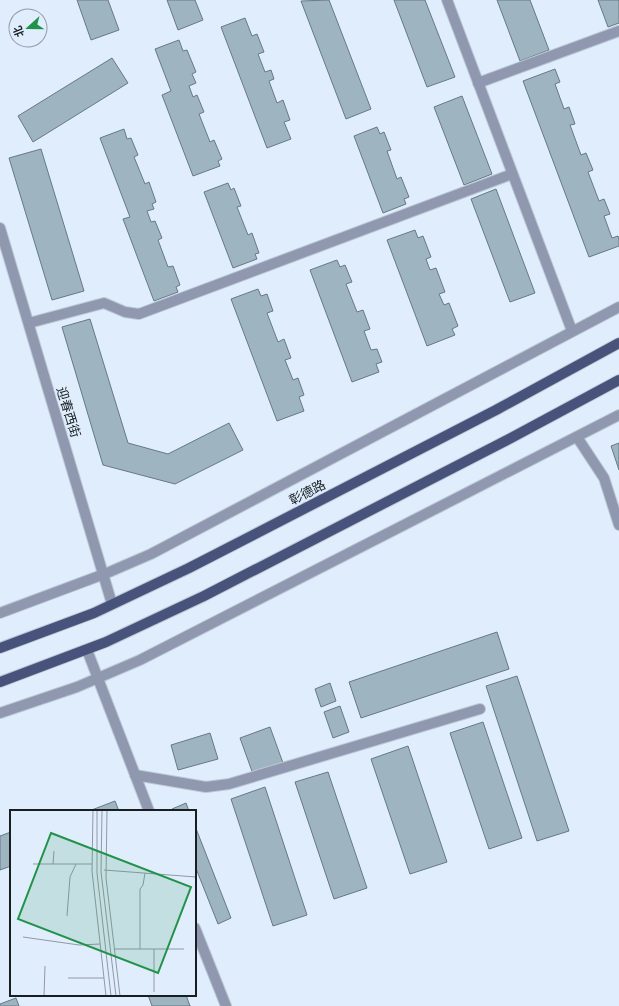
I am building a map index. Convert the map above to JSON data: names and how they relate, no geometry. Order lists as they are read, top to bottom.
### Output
{
  "streets": {
    "main road": ["彰德路"],
    "street": ["迎春西街"]
  },
  "crossings": [
    ["迎春西街", "彰德路"]
  ],
  "north": "left"
}
